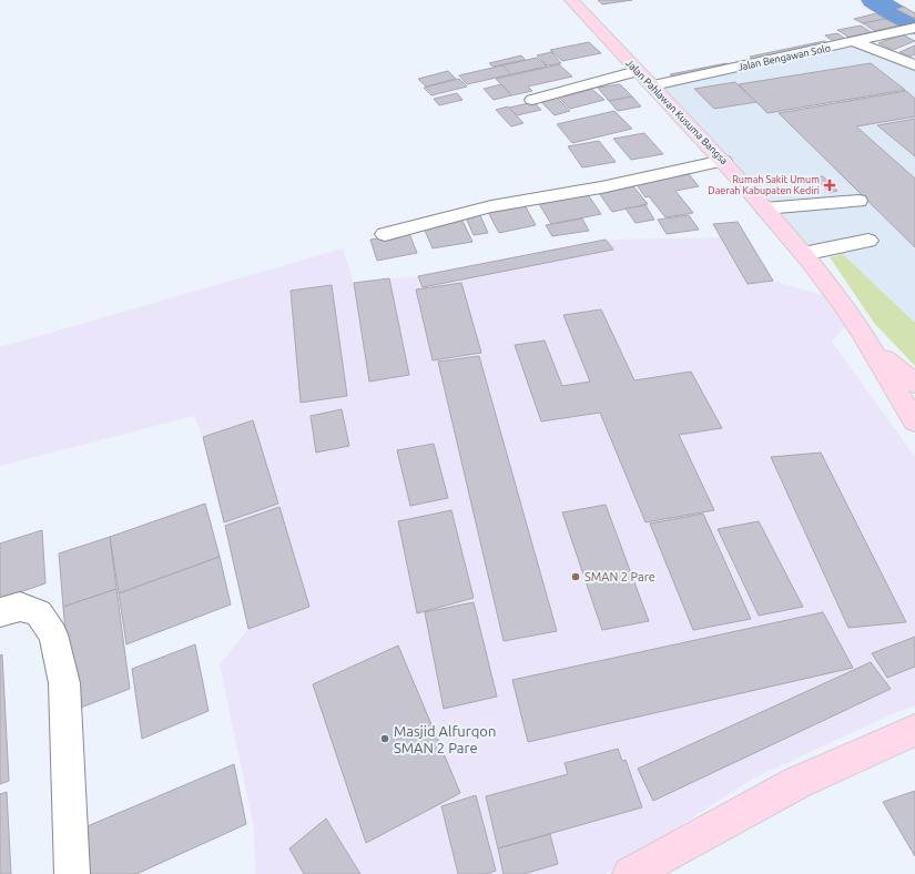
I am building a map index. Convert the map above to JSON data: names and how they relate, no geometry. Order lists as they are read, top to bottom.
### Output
{
  "streets": {
    "main road": ["Jalan Pahlawan Kusuma Bangsa"],
    "street": ["Jalan Bengawan Solo"]
  },
  "crossings": [
    ["Jalan Bengawan Solo", "Jalan Pahlawan Kusuma Bangsa"]
  ],
  "places": {
    "health": ["Rumah Sakit Umum Daerah Kabupaten Kediri"],
    "other": ["SMAN 2 Pare", "Masjid Alfurqon SMAN 2 Pare"]
  }
}
